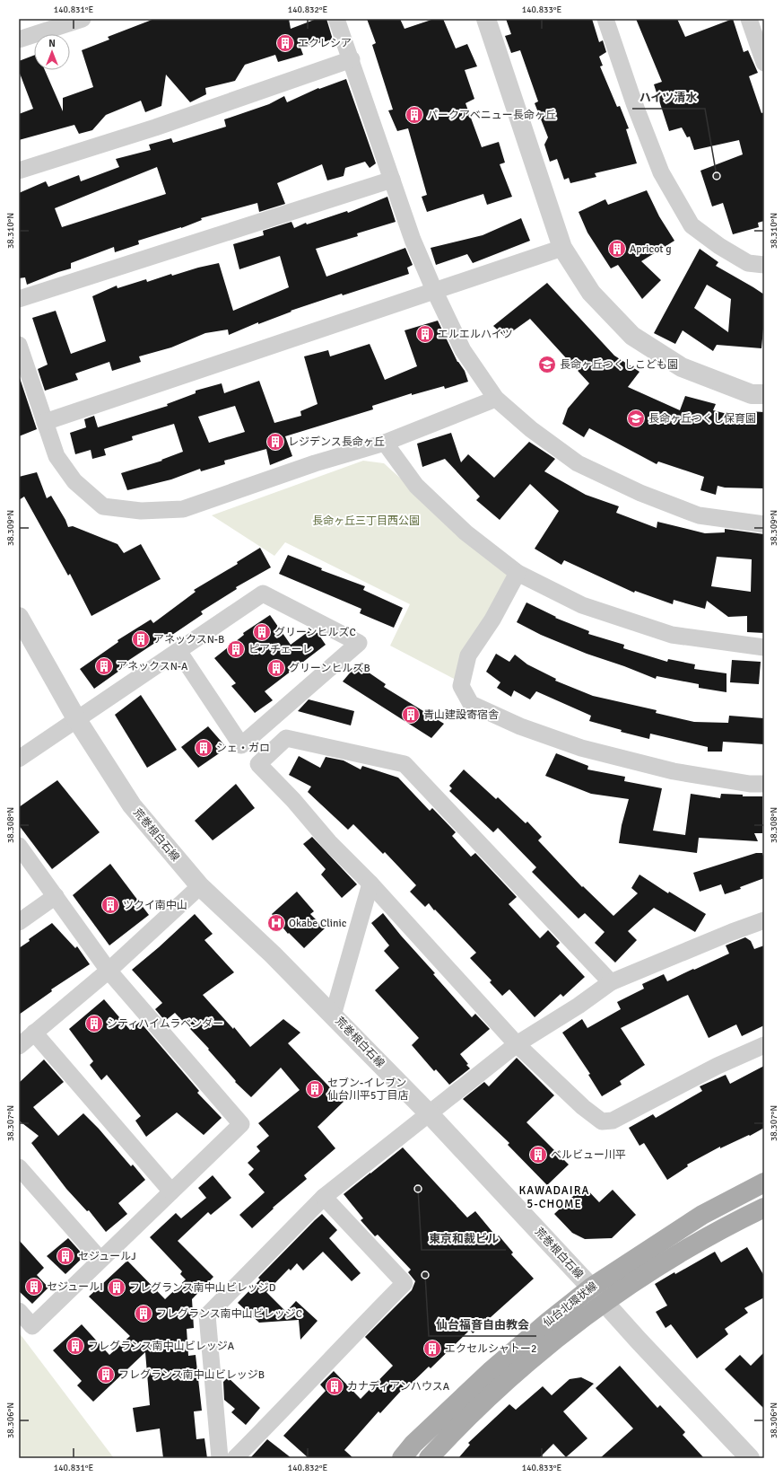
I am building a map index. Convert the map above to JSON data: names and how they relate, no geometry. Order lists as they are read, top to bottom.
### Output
{
  "streets": {
    "main road": ["仙台北環状線"],
    "street": ["荒巻根白石線"]
  },
  "crossings": [
    ["荒巻根白石線", "仙台北環状線"]
  ],
  "districts": ["KAWADAIRA 5-CHOME"],
  "parks": ["長命ヶ丘三丁目西公園"],
  "places": {
    "building": [
      "エクレシア",
      "パークアベニュー長命ヶ丘",
      "Apricot g",
      "エルエルハイツ",
      "レジデンス長命ヶ丘",
      "グリーンヒルズC",
      "アネックスN-B",
      "ピアチェーレ",
      "アネックスN-A",
      "グリーンヒルズB",
      "青山建設寄宿舎",
      "シェ・ガロ",
      "ツクイ南中山",
      "シティハイムラベンダー",
      "セブン-イレブン 仙台川平5丁目店",
      "ベルビュー川平",
      "セジュールJ",
      "セジュールI",
      "フレグランス南中山ビレッジD",
      "フレグランス南中山ビレッジC",
      "フレグランス南中山ビレッジA",
      "エクセルシャトー2",
      "フレグランス南中山ビレッジB",
      "カナディアンハウスA"
    ],
    "other": ["ハイツ清水", "東京和裁ビル", "仙台福音自由教会"],
    "school or university": ["長命ヶ丘つくしこども園", "長命ヶ丘つくし保育園"],
    "hospital": ["Okabe Clinic"]
  },
  "north": "top",
  "coordinates": [
    "140.831°E",
    "140.832°E",
    "140.833°E",
    "38.310°N",
    "38.309°N",
    "38.308°N",
    "38.307°N",
    "38.306°N"
  ]
}
